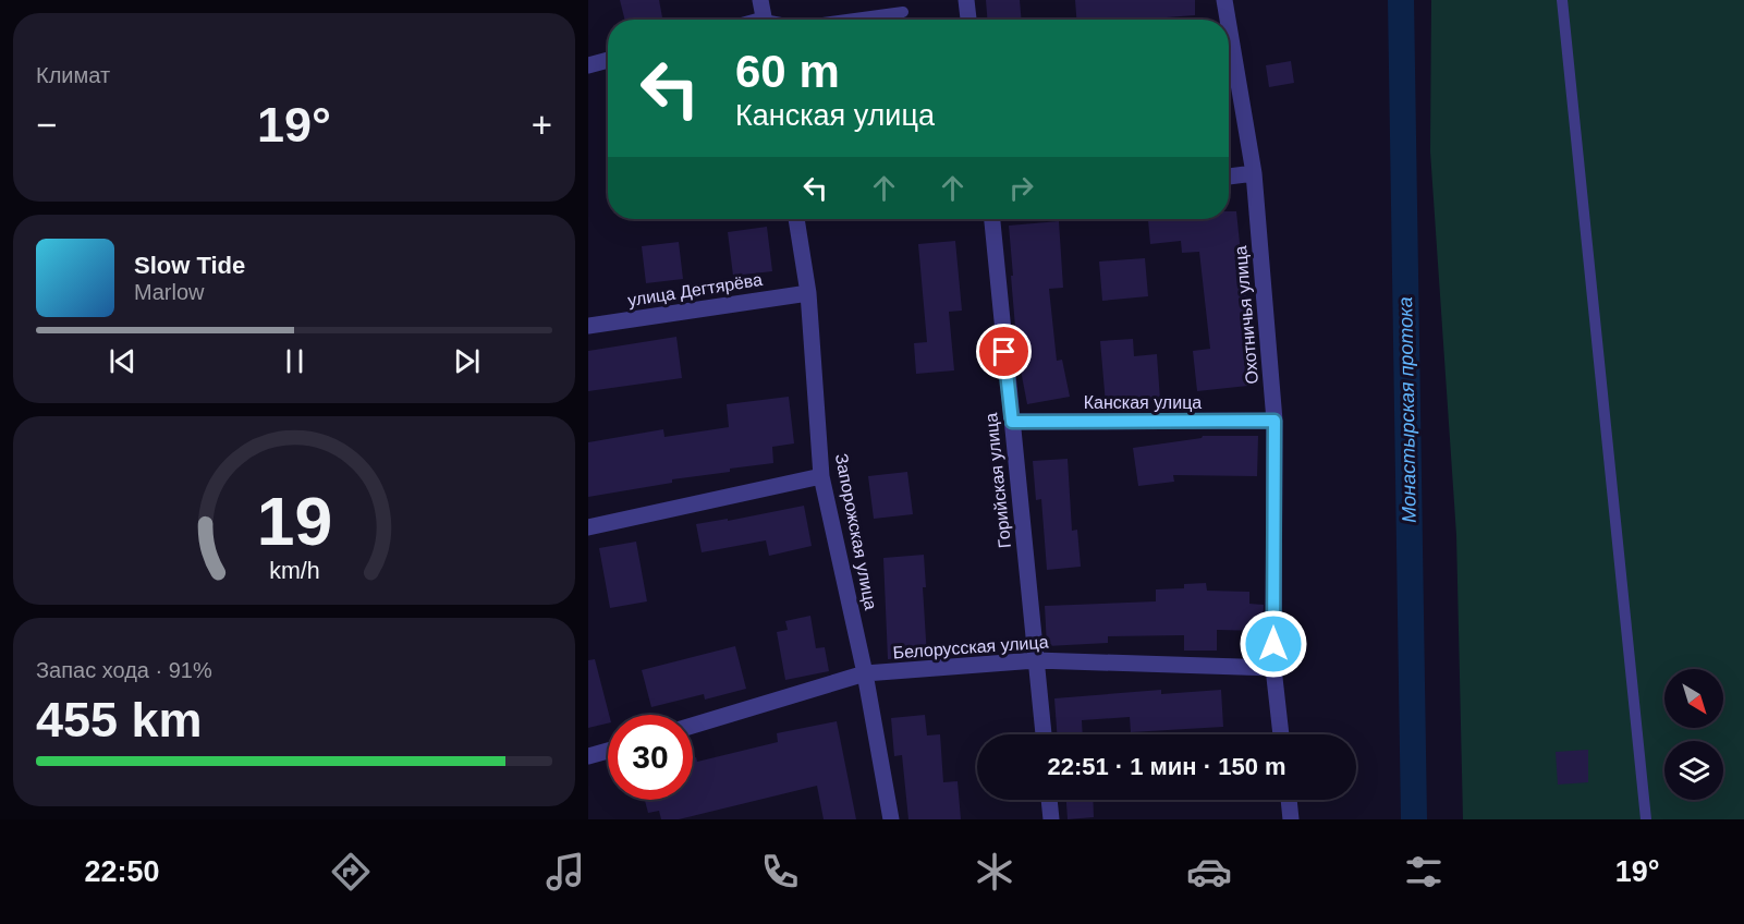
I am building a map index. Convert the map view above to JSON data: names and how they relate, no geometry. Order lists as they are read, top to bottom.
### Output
{
  "streets": {
    "street": [
      "улица Дегтярёва",
      "Охотничья улица",
      "Канская улица",
      "Горийская улица",
      "Запорожская улица",
      "Белорусская улица"
    ]
  },
  "crossings": [
    ["улица Дегтярёва", "Запорожская улица"],
    ["Охотничья улица", "Канская улица"],
    ["Охотничья улица", "Белорусская улица"],
    ["Канская улица", "Горийская улица"],
    ["Горийская улица", "Белорусская улица"],
    ["Запорожская улица", "Белорусская улица"]
  ],
  "water": ["Монастырская протока"],
  "north": "bottom right",
  "page": {
    "tile": [
      "Климат",
      ["Запас хода · 91%", "455 km"]
    ],
    "turn": ["60 m", "Канская улица"],
    "heat": ["−", "19°", "+"],
    "song": ["Slow Tide", "Marlow"],
    "limit": "30",
    "trip": "22:51 · 1 мин · 150 m",
    "tabs": ["22:50", "19°"],
    "gauge": ["19", "km/h"]
  }
}
